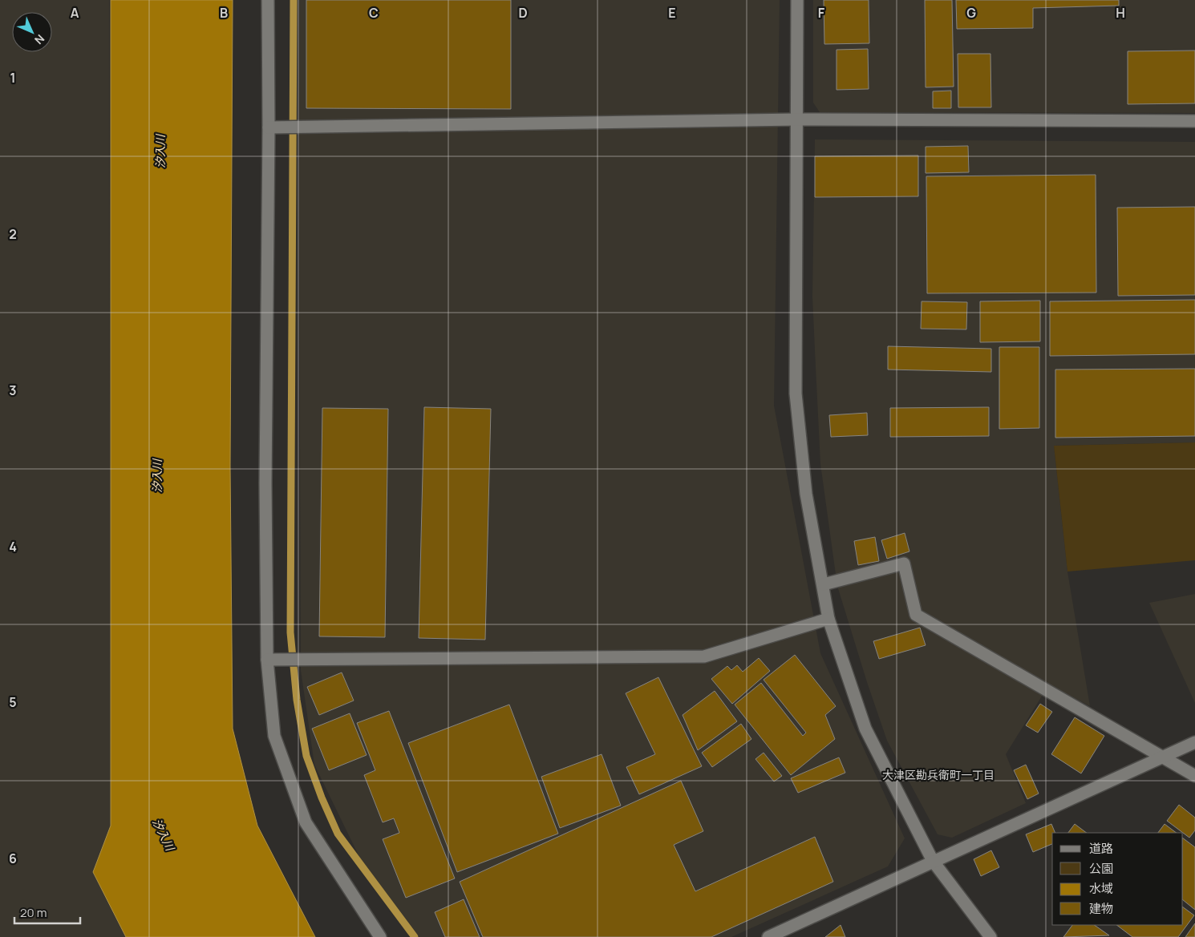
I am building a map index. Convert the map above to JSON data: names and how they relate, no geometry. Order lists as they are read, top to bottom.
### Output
{
  "districts": ["大津区勘兵衛町一丁目"],
  "water": ["汐入川"],
  "legend": [
    "道路",
    "公園",
    "水域",
    "建物"
  ],
  "scale_bar": "20 m",
  "north": "bottom right",
  "grid": {
    "columns": [
      "A",
      "B",
      "C",
      "D",
      "E",
      "F",
      "G",
      "H"
    ],
    "rows": [
      "1",
      "2",
      "3",
      "4",
      "5",
      "6"
    ]
  }
}
